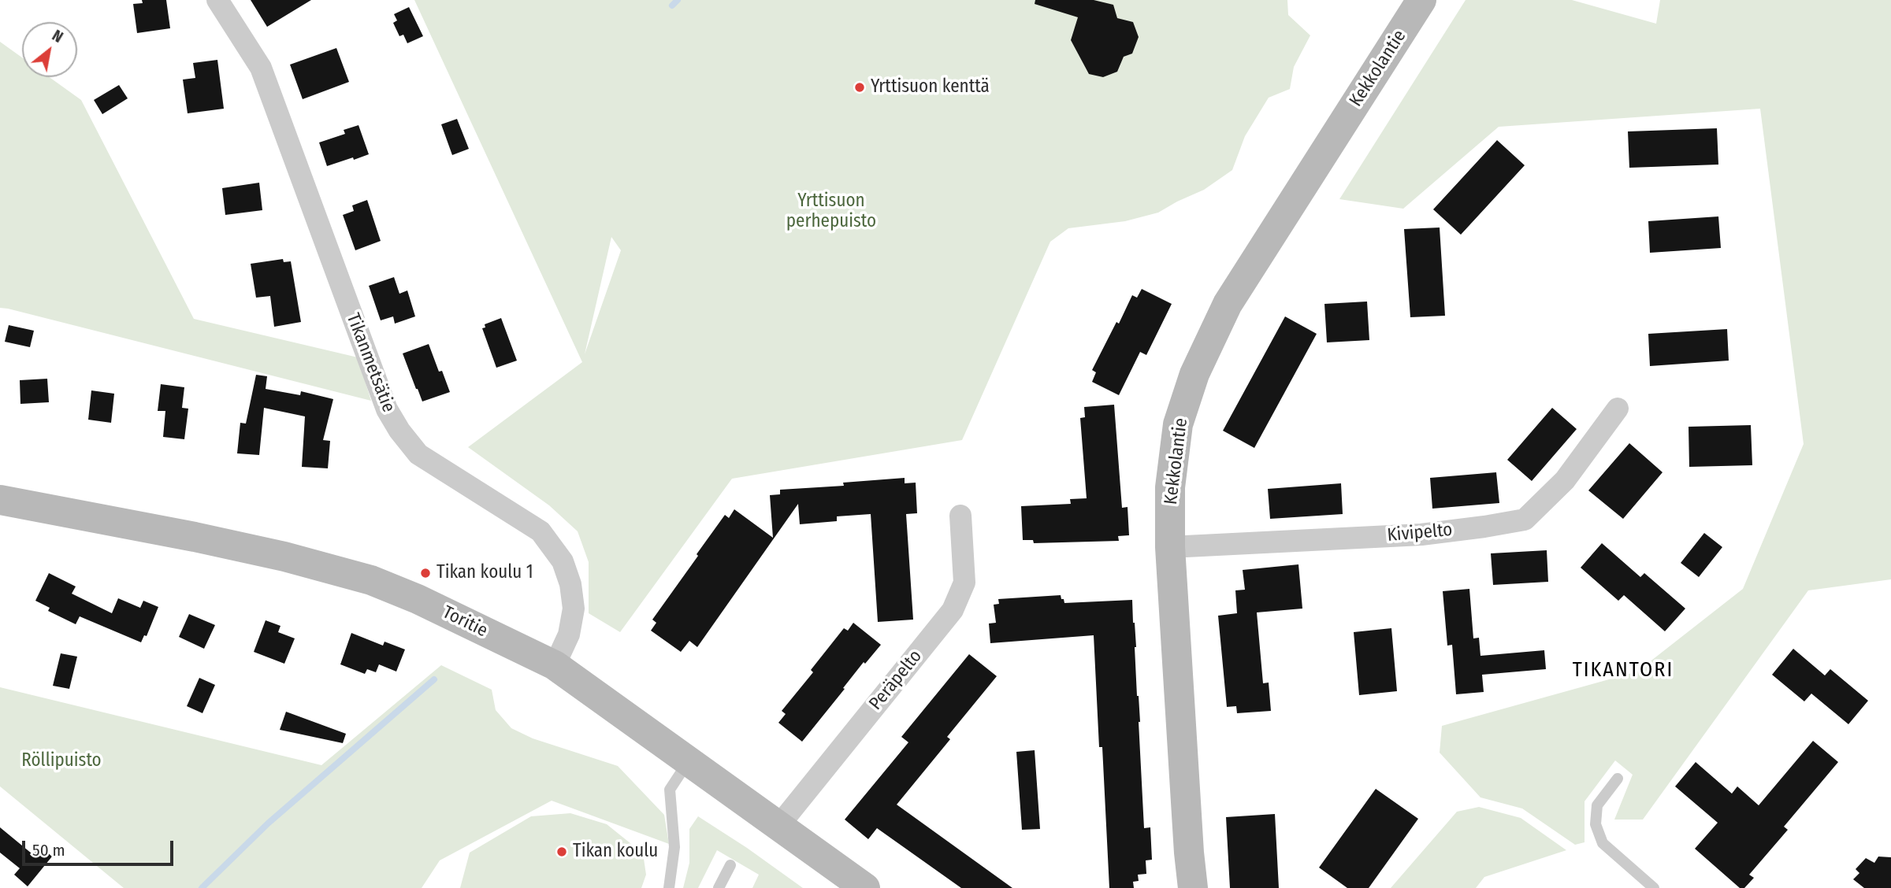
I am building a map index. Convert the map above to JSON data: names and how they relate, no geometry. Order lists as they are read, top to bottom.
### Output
{
  "streets": {
    "street": [
      "Kekkolantie",
      "Tikanmetsätie",
      "Kivipelto",
      "Toritie",
      "Peräpelto"
    ]
  },
  "crossings": [
    ["Kekkolantie", "Kivipelto"],
    ["Tikanmetsätie", "Toritie"],
    ["Toritie", "Peräpelto"]
  ],
  "districts": ["TIKANTORI"],
  "parks": ["Yrttisuon perhepuisto", "Röllipuisto"],
  "places": ["Yrttisuon kenttä", "Tikan koulu 1", "Tikan koulu"],
  "scale_bar": "50 m",
  "north": "top right"
}
